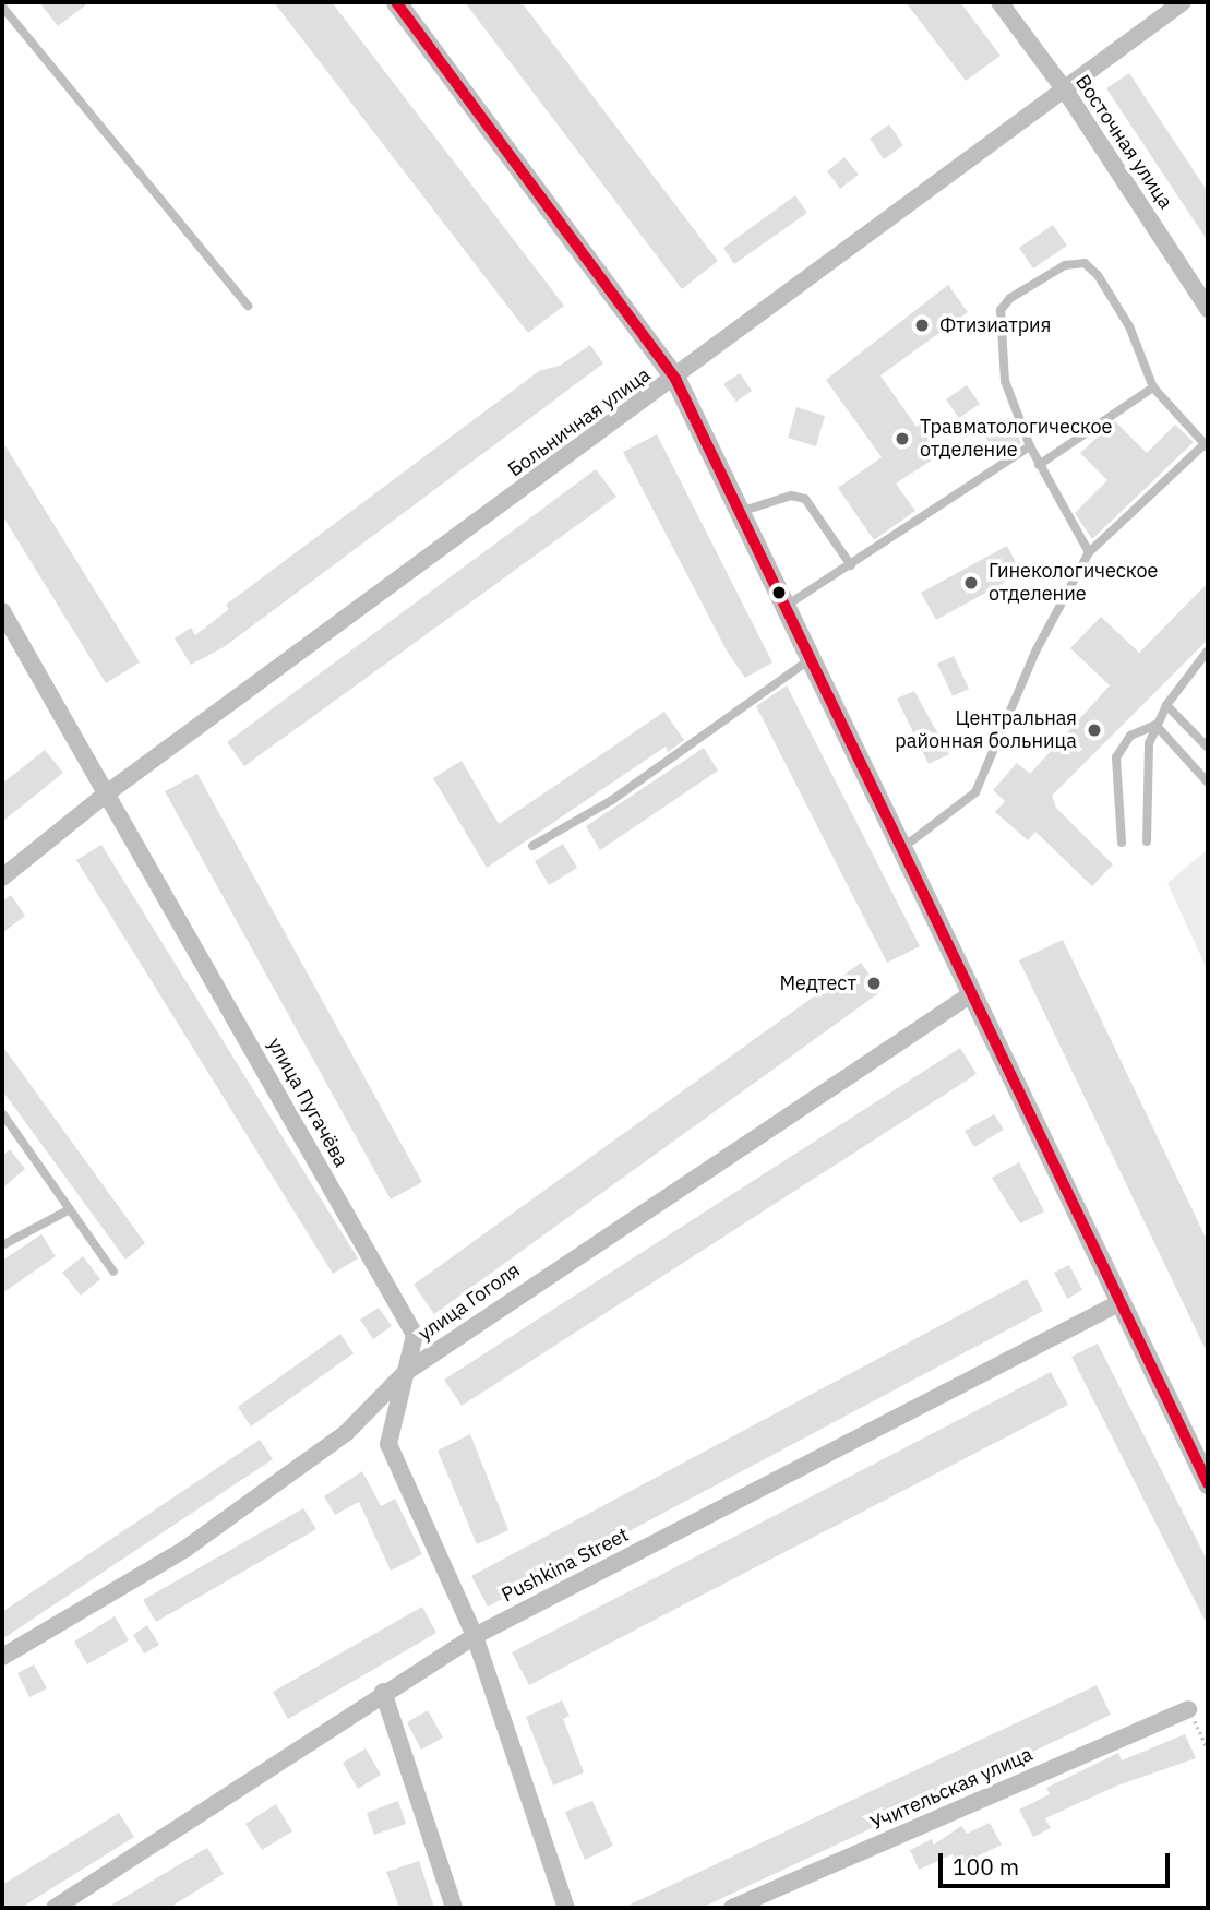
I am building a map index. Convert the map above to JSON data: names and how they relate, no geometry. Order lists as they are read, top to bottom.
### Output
{
  "streets": {
    "street": [
      "Восточная улица",
      "Больничная улица",
      "улица Пугачёва",
      "улица Гоголя",
      "Pushkina Street",
      "Учительская улица"
    ]
  },
  "crossings": [
    ["Восточная улица", "Больничная улица"],
    ["Больничная улица", "улица Пугачёва"],
    ["улица Пугачёва", "улица Гоголя"],
    ["улица Пугачёва", "Pushkina Street"]
  ],
  "places": [
    "Фтизиатрия",
    "Травматологическое отделение",
    "Гинекологическое отделение",
    "Центральная районная больница",
    "Медтест"
  ],
  "scale_bar": "100 m"
}
